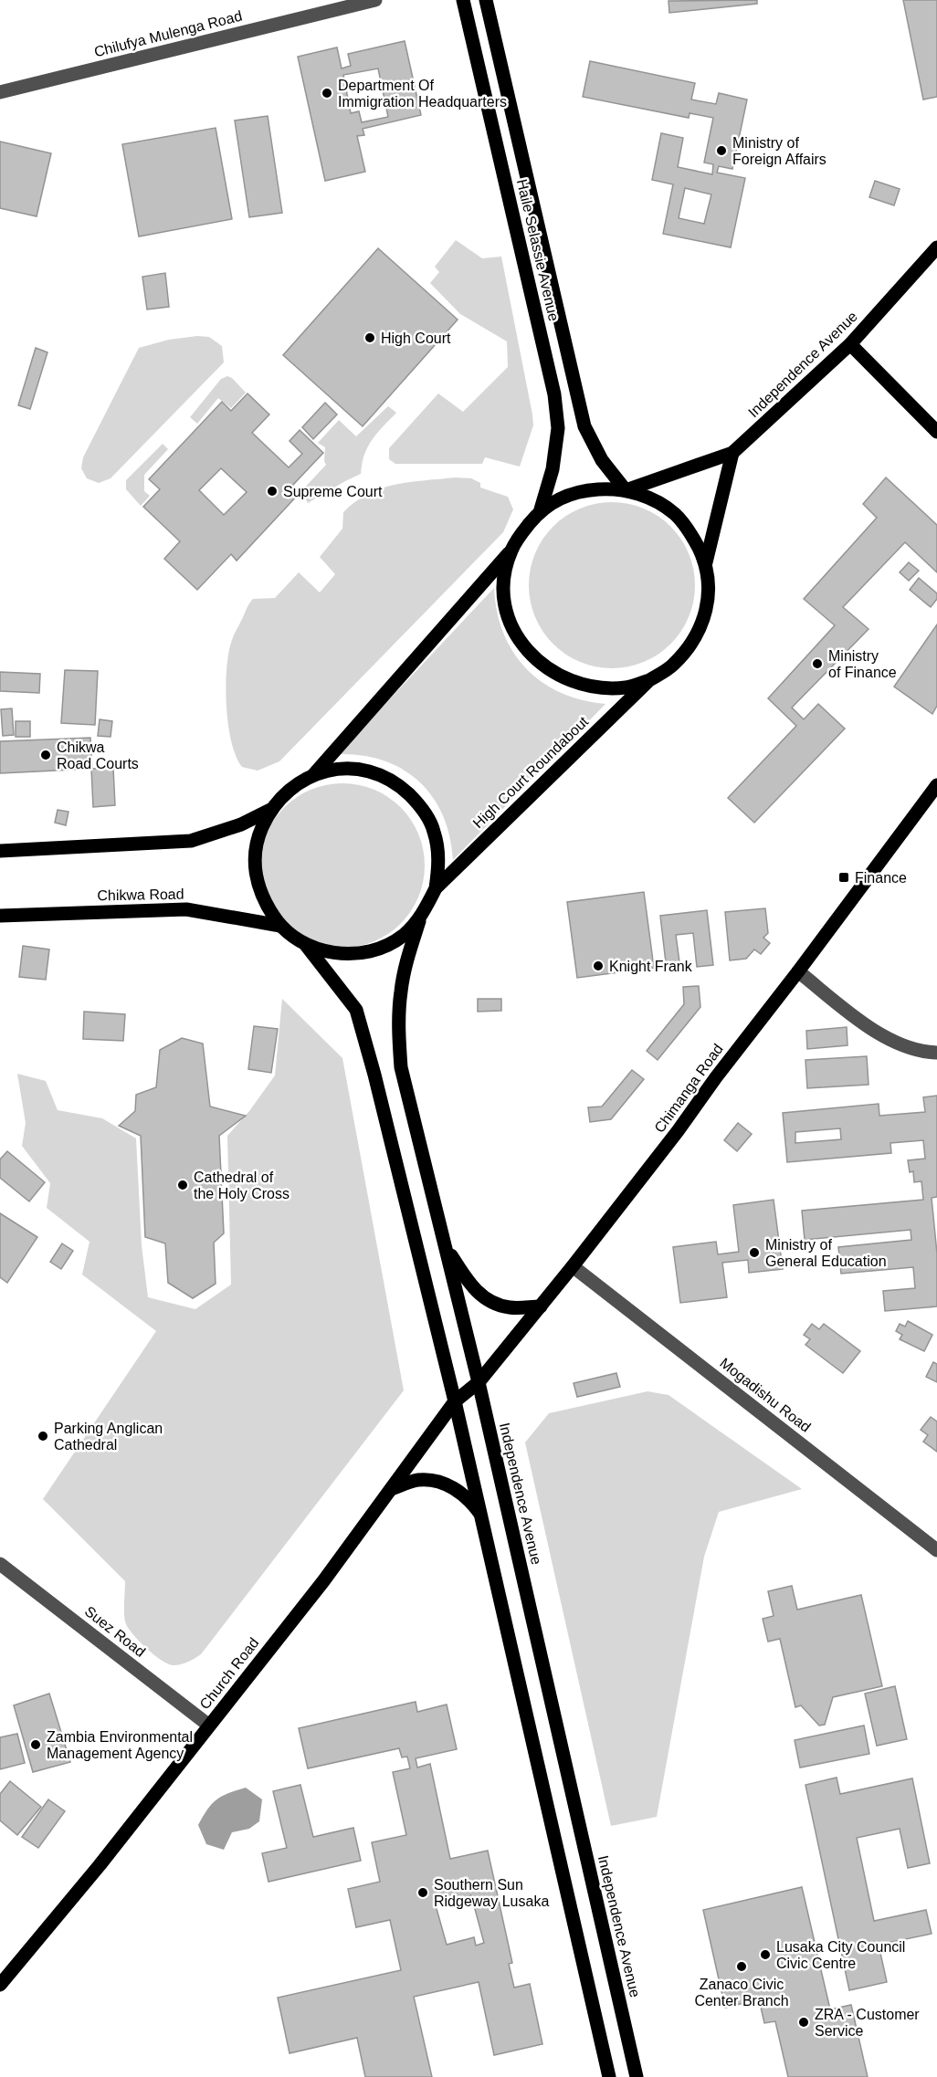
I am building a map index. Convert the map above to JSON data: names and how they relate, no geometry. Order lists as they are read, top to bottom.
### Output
{
  "streets": {
    "main road": [
      "Haile Selassie Avenue",
      "Independence Avenue",
      "High Court Roundabout",
      "Chikwa Road",
      "Chimanga Road",
      "Church Road"
    ],
    "street": ["Chilufya Mulenga Road", "Mogadishu Road", "Suez Road"]
  },
  "crossings": [
    ["Haile Selassie Avenue", "Independence Avenue"],
    ["Haile Selassie Avenue", "High Court Roundabout"],
    ["Independence Avenue", "High Court Roundabout"],
    ["Independence Avenue", "Chikwa Road"],
    ["Independence Avenue", "Chimanga Road"],
    ["High Court Roundabout", "Chikwa Road"],
    ["Chimanga Road", "Mogadishu Road"],
    ["Chimanga Road", "Church Road"],
    ["Suez Road", "Church Road"]
  ],
  "places": {
    "other": [
      "Department Of Immigration Headquarters",
      "Ministry of Foreign Affairs",
      "High Court",
      "Supreme Court",
      "Ministry of Finance",
      "Chikwa Road Courts",
      "Knight Frank",
      "Cathedral of the Holy Cross",
      "Ministry of General Education",
      "Parking Anglican Cathedral",
      "Zambia Environmental Management Agency",
      "Southern Sun Ridgeway Lusaka",
      "Lusaka City Council Civic Centre",
      "Zanaco Civic Center Branch",
      "ZRA - Customer Service"
    ],
    "transit": ["Finance"]
  }
}
